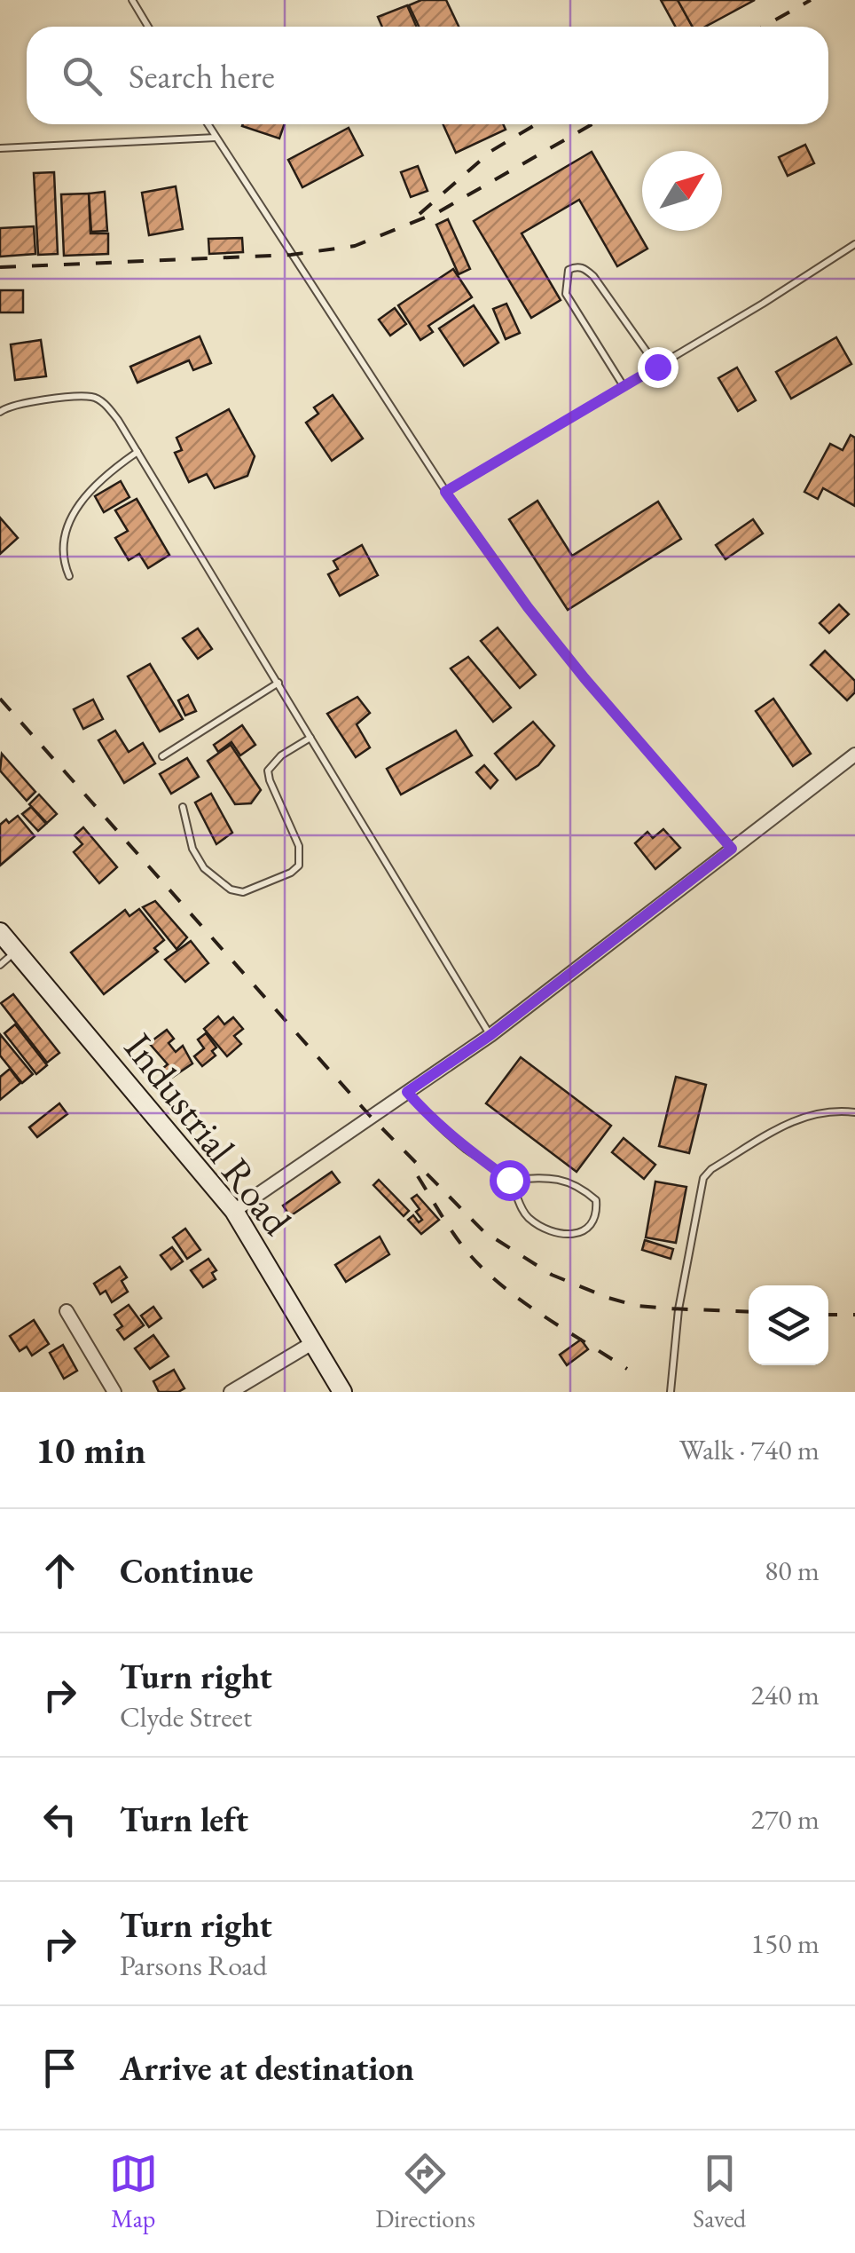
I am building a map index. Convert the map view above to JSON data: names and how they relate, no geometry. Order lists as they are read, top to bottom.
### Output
{
  "streets": {
    "street": ["Industrial Road"]
  },
  "north": "top right",
  "page": {
    "search": "Search here",
    "heading": ["10 min", "Walk · 740 m"],
    "list": [
      ["Continue", "80 m"],
      ["Turn right", "Clyde Street", "240 m"],
      ["Turn left", "270 m"],
      ["Turn right", "Parsons Road", "150 m"],
      "Arrive at destination"
    ],
    "nav": ["Map", "Directions", "Saved"]
  }
}
